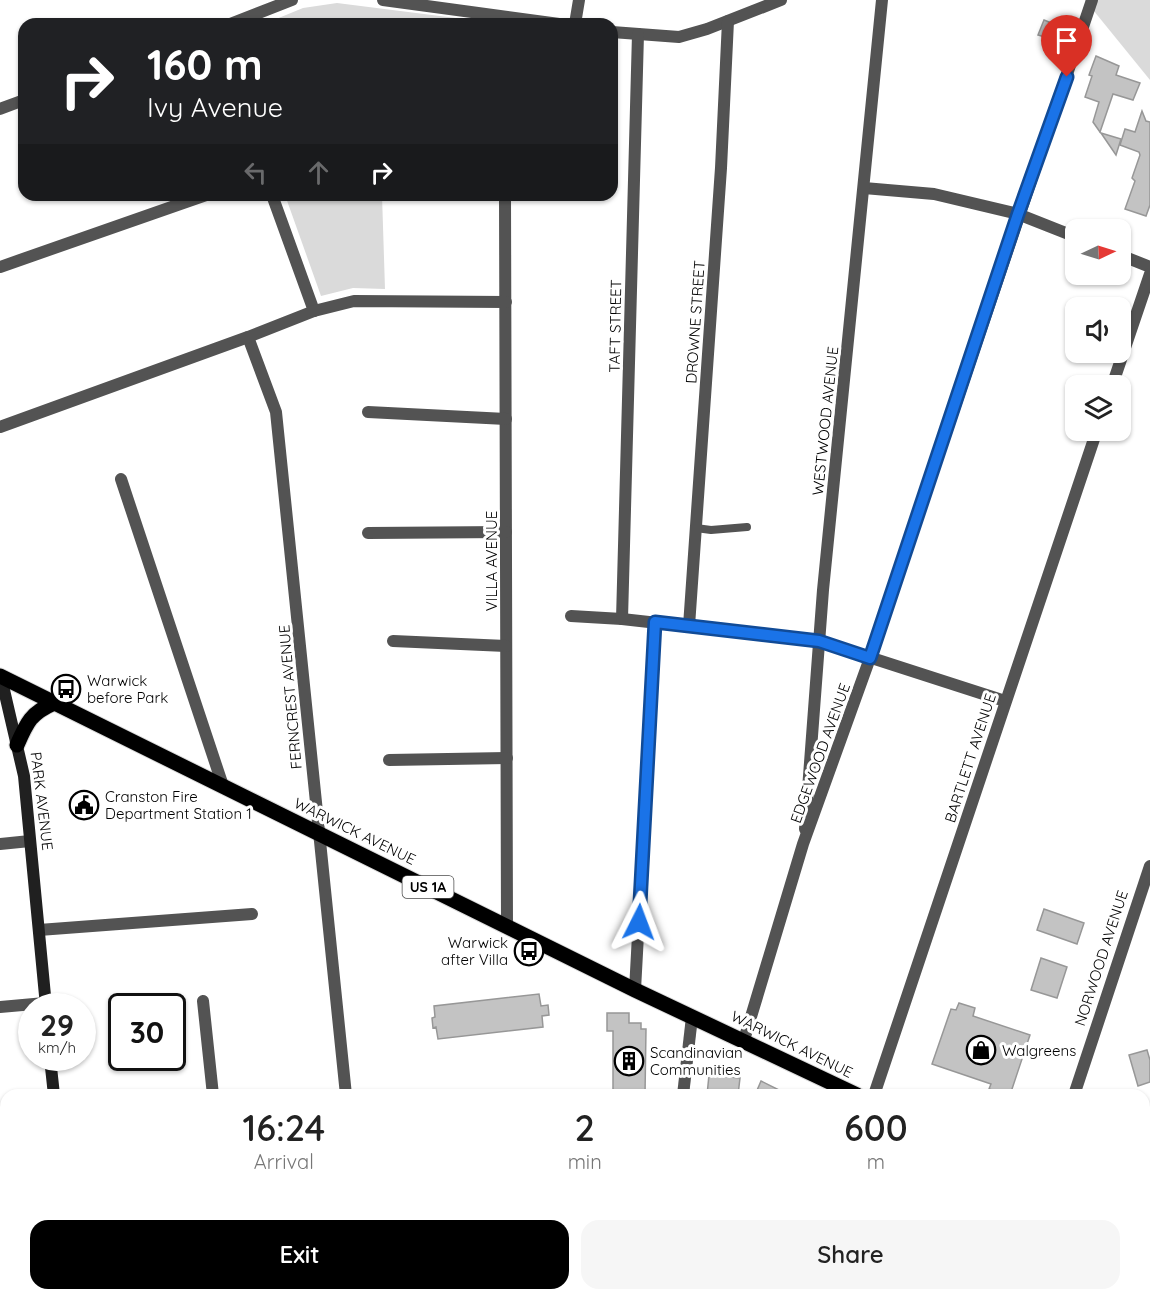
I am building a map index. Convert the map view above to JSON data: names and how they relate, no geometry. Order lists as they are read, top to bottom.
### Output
{
  "streets": {
    "main road": ["PARK AVENUE", "WARWICK AVENUE", "US 1A"],
    "street": [
      "DROWNE STREET",
      "TAFT STREET",
      "WESTWOOD AVENUE",
      "VILLA AVENUE",
      "FERNCREST AVENUE",
      "EDGEWOOD AVENUE",
      "BARTLETT AVENUE",
      "NORWOOD AVENUE"
    ]
  },
  "crossings": [
    ["WESTWOOD AVENUE", "EDGEWOOD AVENUE"],
    ["VILLA AVENUE", "WARWICK AVENUE"],
    ["FERNCREST AVENUE", "WARWICK AVENUE"],
    ["EDGEWOOD AVENUE", "WARWICK AVENUE"],
    ["PARK AVENUE", "WARWICK AVENUE"]
  ],
  "places": {
    "bus stop": ["Warwick before Park", "Warwick after Villa"],
    "public building": ["Cranston Fire Department Station 1"],
    "shop": ["Walgreens"],
    "building": ["Scandinavian Communities"]
  },
  "north": "right",
  "page": {
    "turn": ["160 m", "Ivy Avenue"],
    "speed": "29 km/h",
    "limit": "30",
    "eta": [
      "16:24",
      "Arrival",
      "2",
      "min",
      "600",
      "m"
    ],
    "buttons": ["Exit", "Share"]
  }
}
